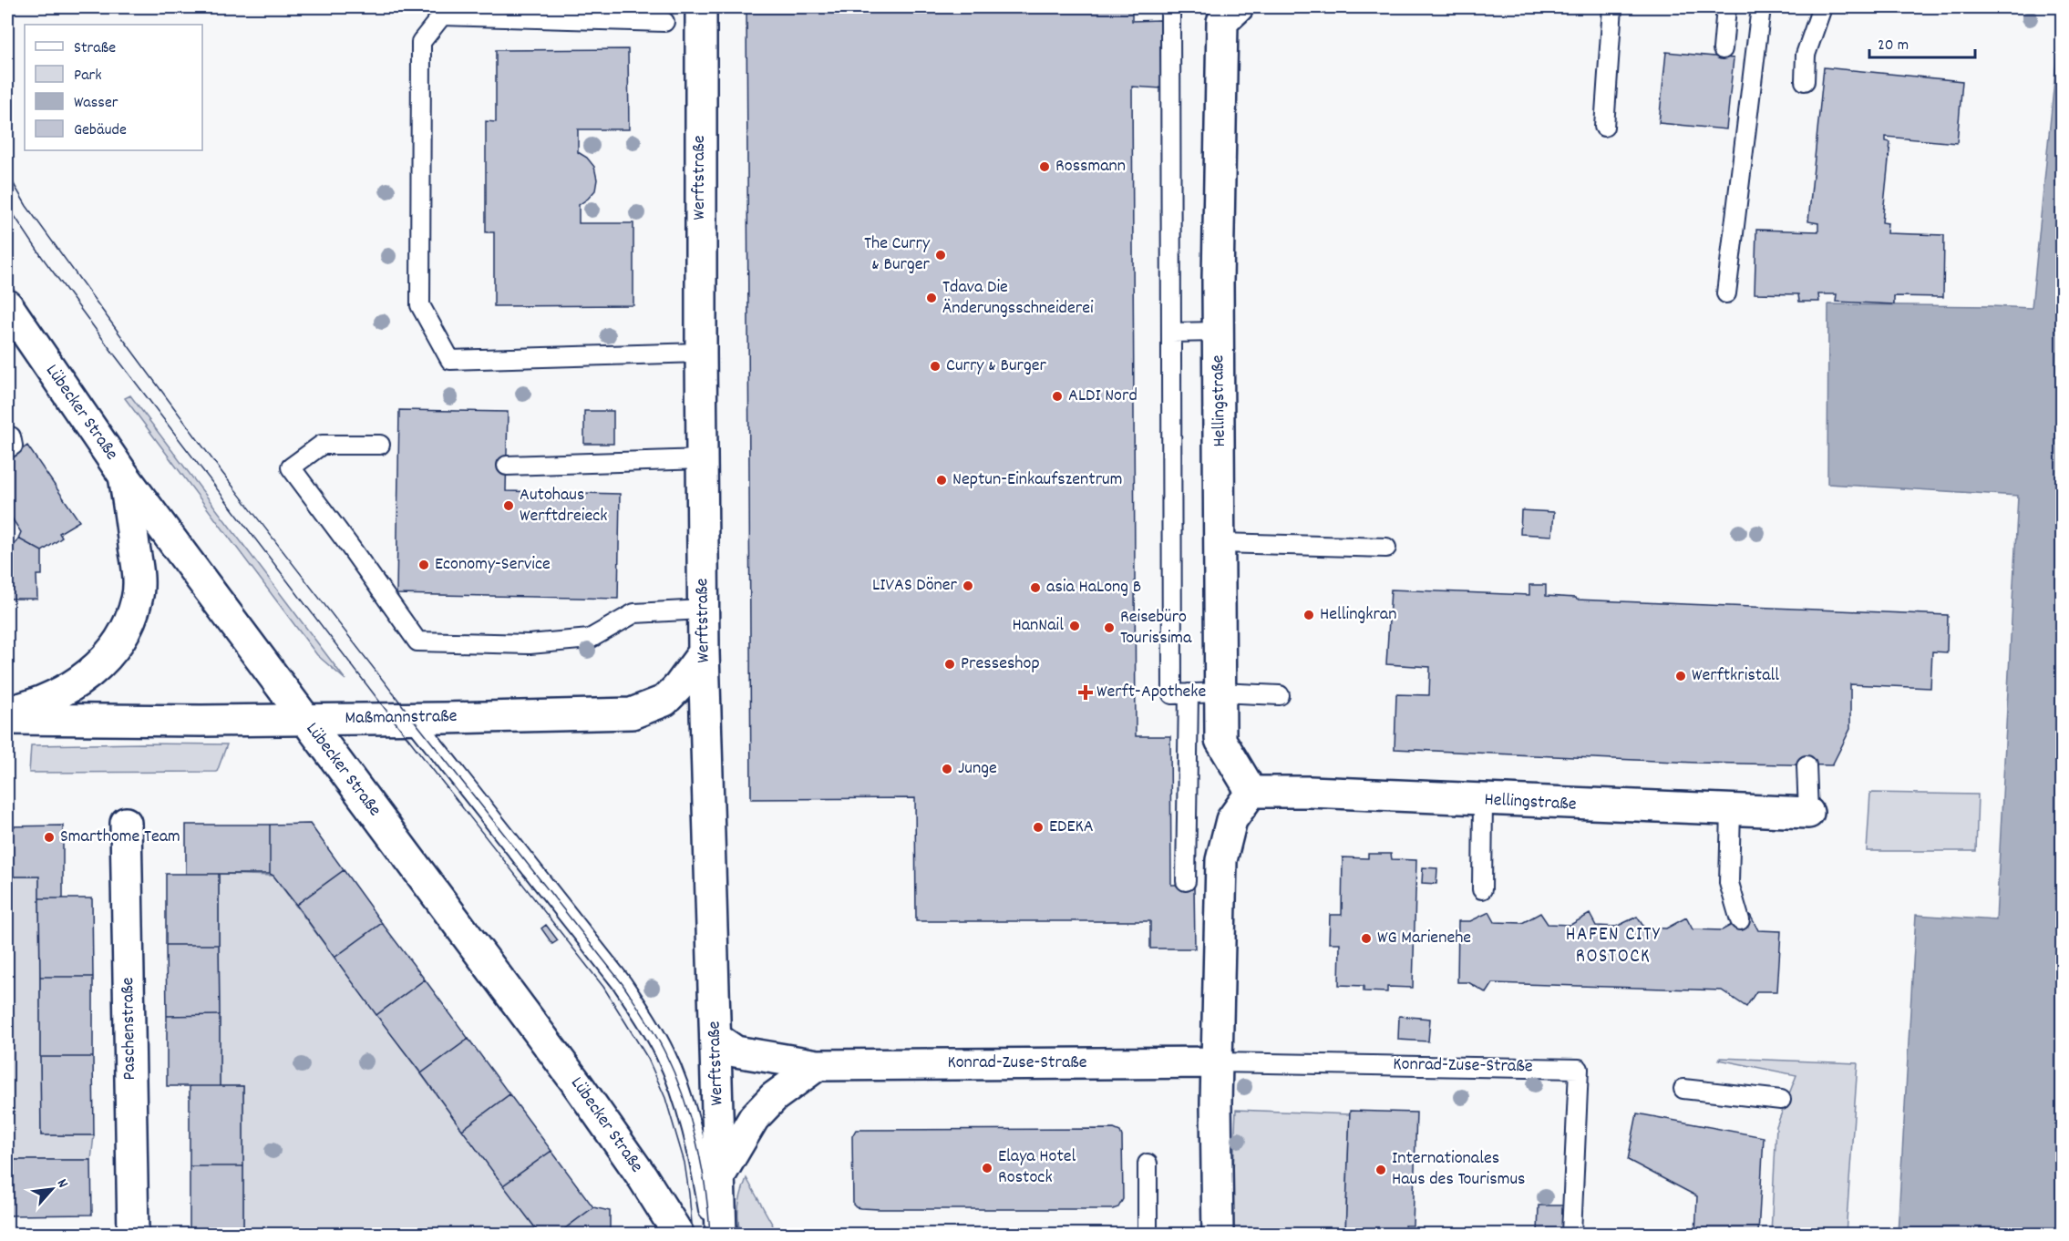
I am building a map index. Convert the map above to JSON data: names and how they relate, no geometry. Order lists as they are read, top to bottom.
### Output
{
  "streets": {
    "street": [
      "Werftstraße",
      "Hellingstraße",
      "Lübecker Straße",
      "Maßmannstraße",
      "Paschenstraße",
      "Konrad-Zuse-Straße"
    ]
  },
  "crossings": [
    ["Werftstraße", "Maßmannstraße"],
    ["Werftstraße", "Konrad-Zuse-Straße"],
    ["Lübecker Straße", "Maßmannstraße"]
  ],
  "districts": ["HAFEN CITY ROSTOCK"],
  "places": {
    "other": [
      "Rossmann",
      "The Curry & Burger",
      "Tdava Die Änderungsschneiderei",
      "Curry & Burger",
      "ALDI Nord",
      "Neptun-Einkaufszentrum",
      "Autohaus Werftdreieck",
      "Economy-Service",
      "LIVAS Döner",
      "asia HaLong B",
      "Hellingkran",
      "HanNail",
      "Reisebüro Tourissima",
      "Presseshop",
      "Werftkristall",
      "Junge",
      "EDEKA",
      "Smarthome Team",
      "WG Marienehe",
      "Elaya Hotel Rostock",
      "Internationales Haus des Tourismus"
    ],
    "health": ["Werft-Apotheke"]
  },
  "legend": [
    "Straße",
    "Park",
    "Wasser",
    "Gebäude"
  ],
  "scale_bar": "20 m",
  "north": "top right"
}
